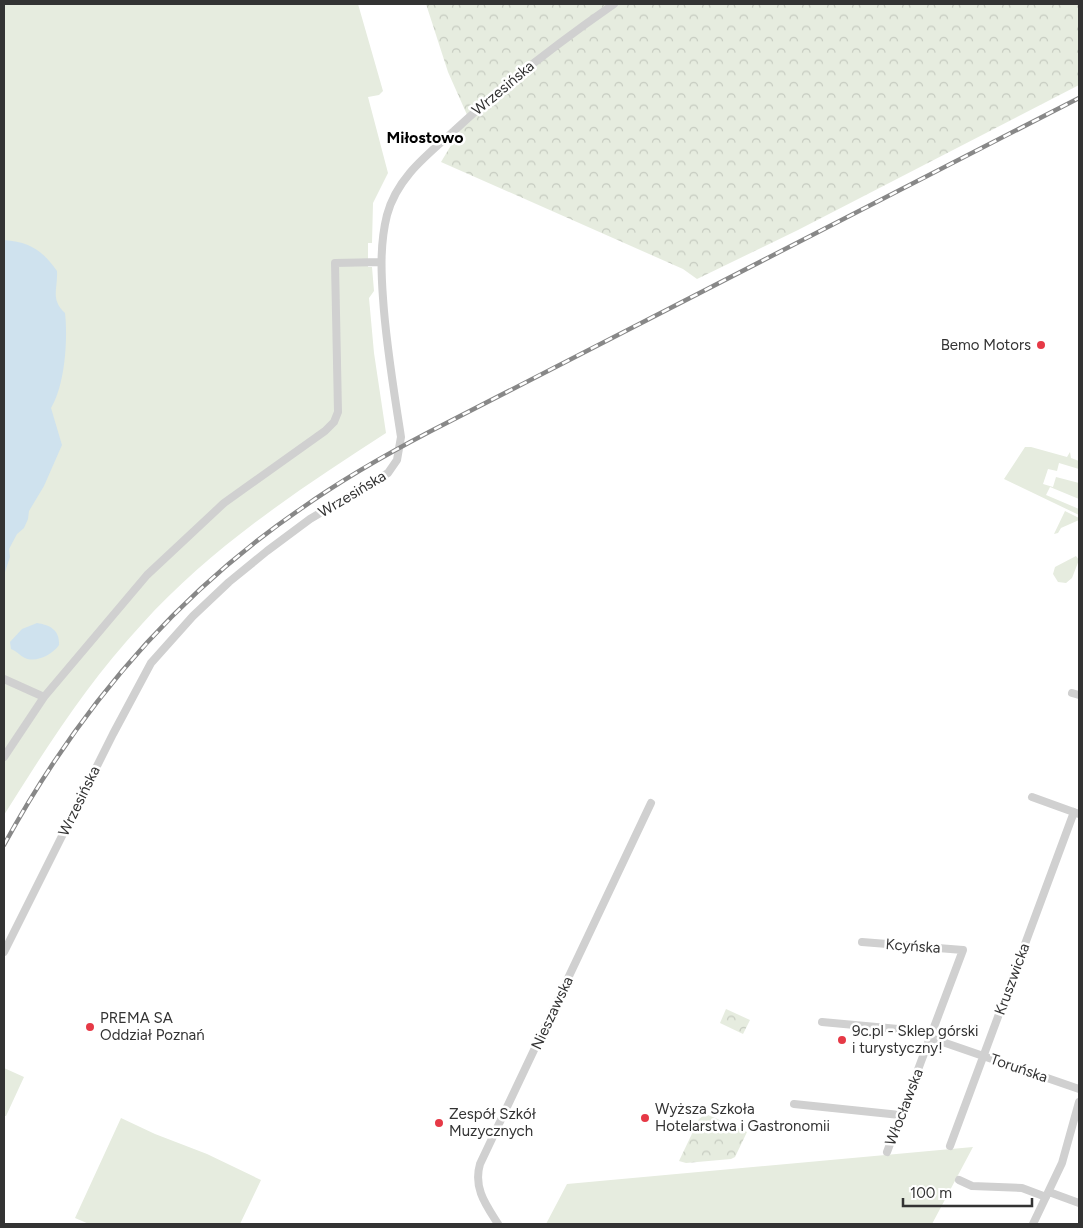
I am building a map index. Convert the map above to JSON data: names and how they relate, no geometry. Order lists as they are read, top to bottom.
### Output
{
  "streets": {
    "street": [
      "Wrzesińska",
      "Kcyńska",
      "Kruszwicka",
      "Nieszawska",
      "Toruńska",
      "Włocławska"
    ]
  },
  "crossings": [
    ["Kcyńska", "Włocławska"],
    ["Kruszwicka", "Toruńska"],
    ["Toruńska", "Włocławska"]
  ],
  "districts": ["Miłostowo"],
  "places": [
    "Bemo Motors",
    "PREMA SA Oddział Poznań",
    "9c.pl - Sklep górski i turystyczny!",
    "Wyższa Szkoła Hotelarstwa i Gastronomii",
    "Zespół Szkół Muzycznych"
  ],
  "scale_bar": "100 m"
}
